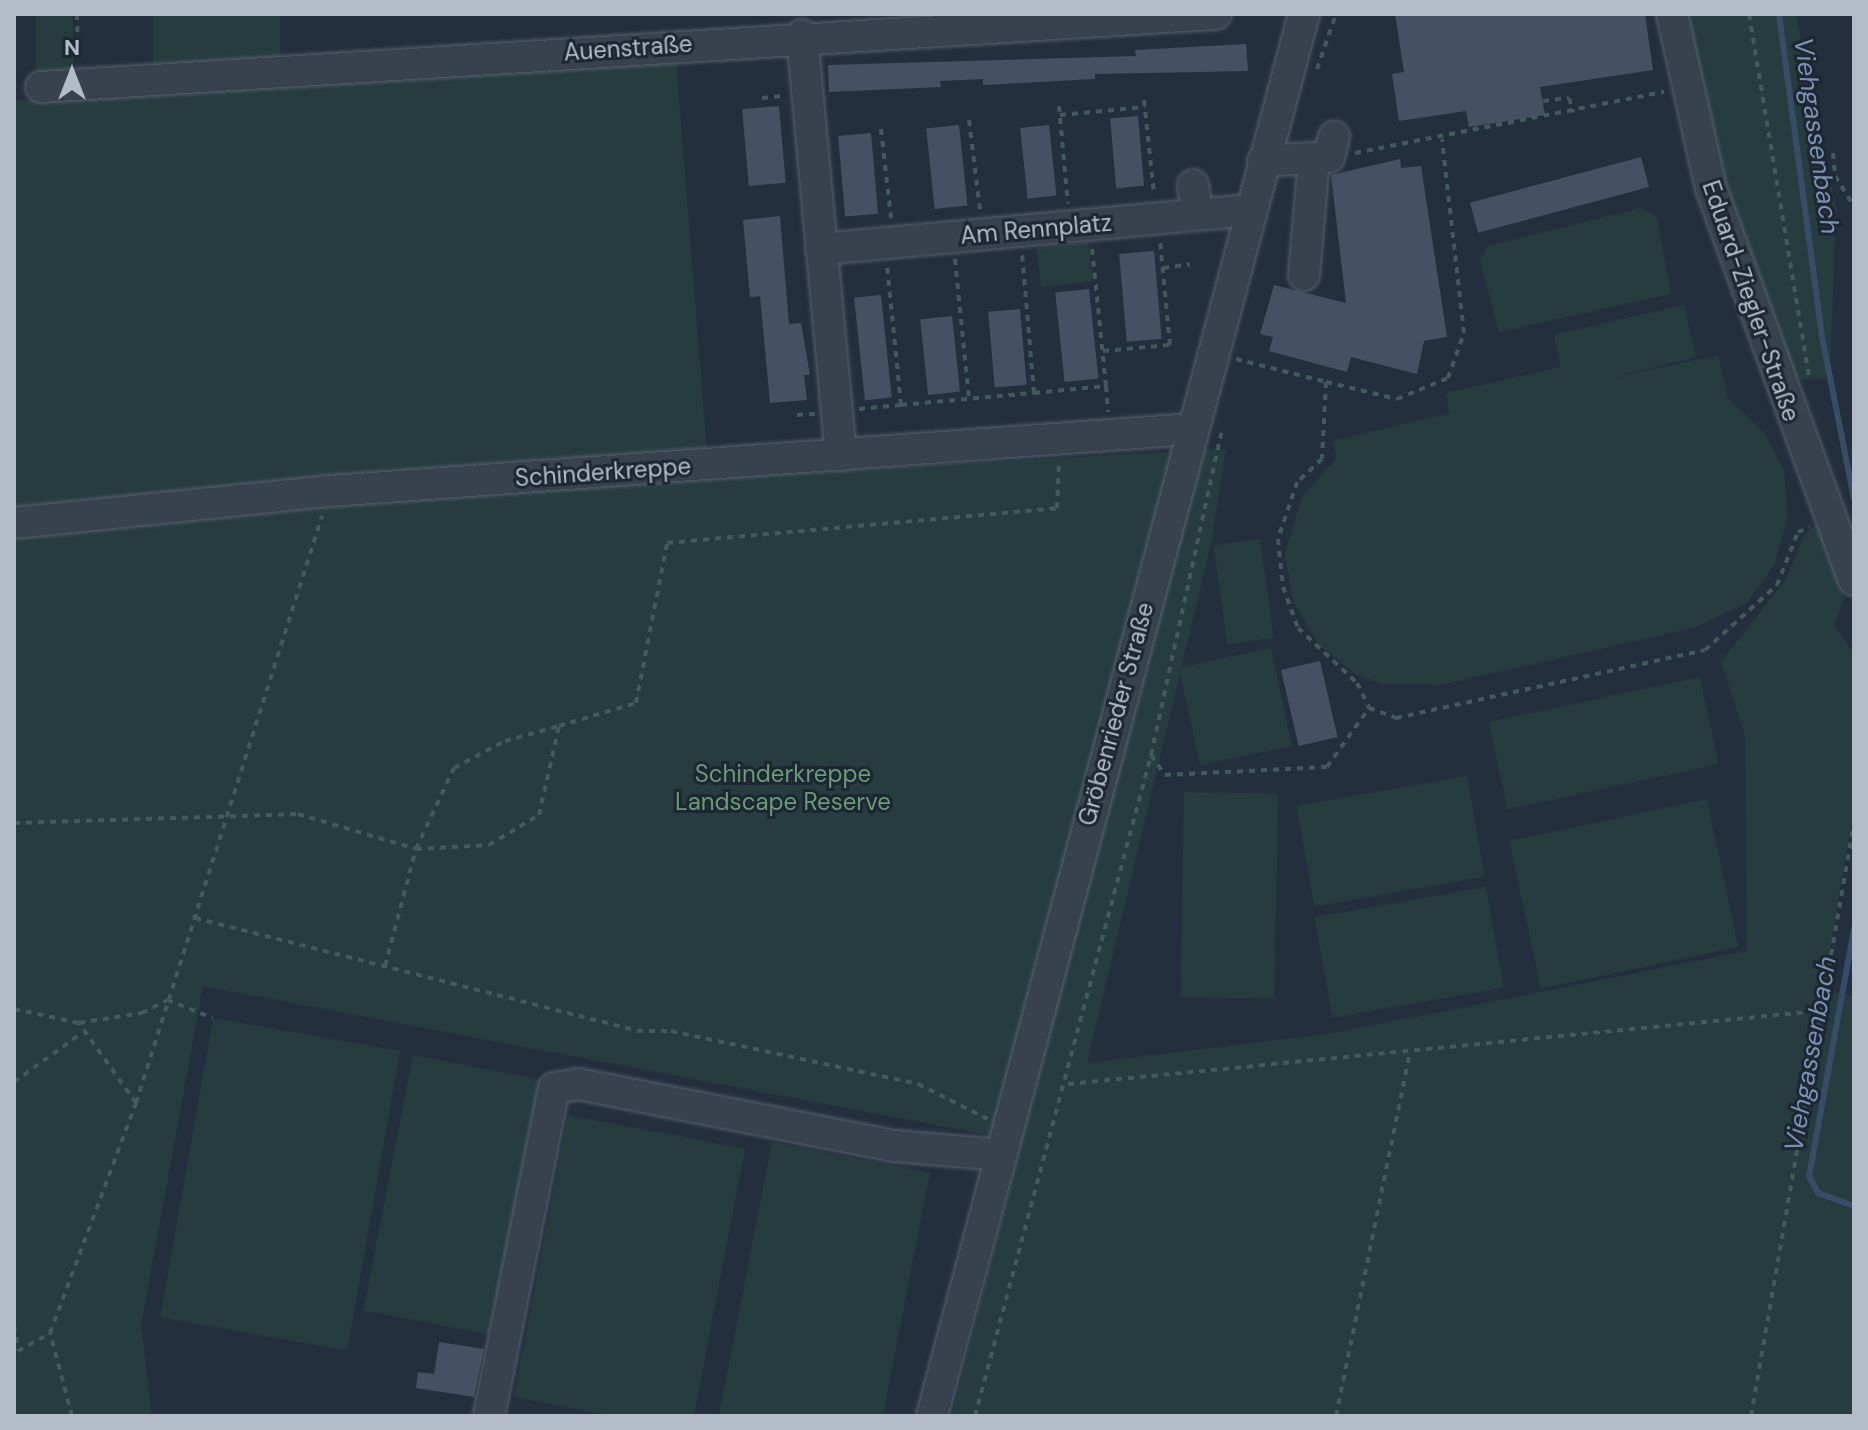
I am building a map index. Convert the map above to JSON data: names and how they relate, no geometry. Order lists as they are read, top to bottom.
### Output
{
  "streets": {
    "street": [
      "Auenstraße",
      "Am Rennplatz",
      "Eduard-Ziegler-Straße",
      "Schinderkreppe",
      "Gröbenrieder Straße"
    ]
  },
  "crossings": [
    ["Am Rennplatz", "Gröbenrieder Straße"],
    ["Schinderkreppe", "Gröbenrieder Straße"]
  ],
  "water": ["Viehgassenbach"],
  "parks": ["Schinderkreppe Landscape Reserve"],
  "north": "top"
}
